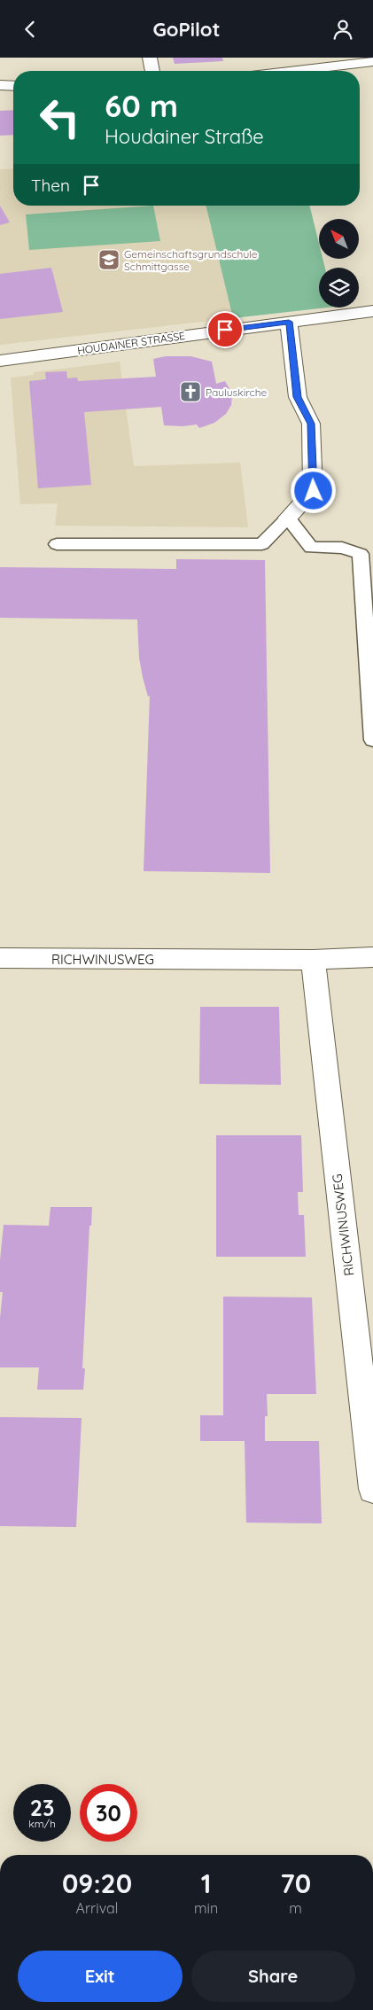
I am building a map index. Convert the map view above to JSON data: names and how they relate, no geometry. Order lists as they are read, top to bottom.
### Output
{
  "streets": {
    "street": ["HOUDAINER STRASSE", "RICHWINUSWEG"]
  },
  "places": {
    "school or university": ["Gemeinschaftsgrundschule Schmittgasse"],
    "church": ["Pauluskirche"]
  },
  "north": "top left",
  "page": {
    "header": "GoPilot",
    "turn": ["60 m", "Houdainer Straße"],
    "then": "Then",
    "speed": "23 km/h",
    "limit": "30",
    "eta": [
      "09:20",
      "Arrival",
      "1",
      "min",
      "70",
      "m"
    ],
    "buttons": ["Exit", "Share"]
  }
}
